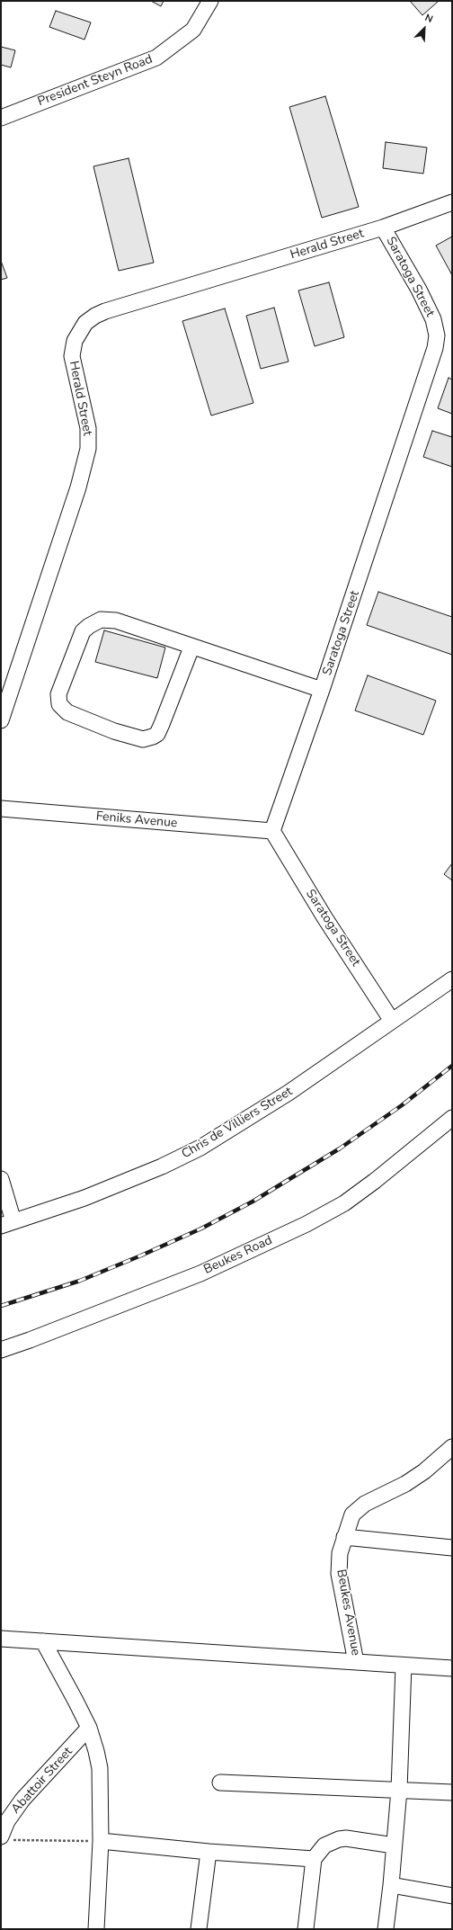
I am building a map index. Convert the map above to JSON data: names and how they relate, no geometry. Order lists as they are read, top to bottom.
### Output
{
  "streets": {
    "street": [
      "President Steyn Road",
      "Herald Street",
      "Saratoga Street",
      "Feniks Avenue",
      "Chris de Villiers Street",
      "Beukes Road",
      "Beukes Avenue",
      "Abattoir Street"
    ]
  },
  "crossings": [
    ["Herald Street", "Saratoga Street"],
    ["Saratoga Street", "Feniks Avenue"],
    ["Saratoga Street", "Chris de Villiers Street"]
  ],
  "north": "top right"
}
